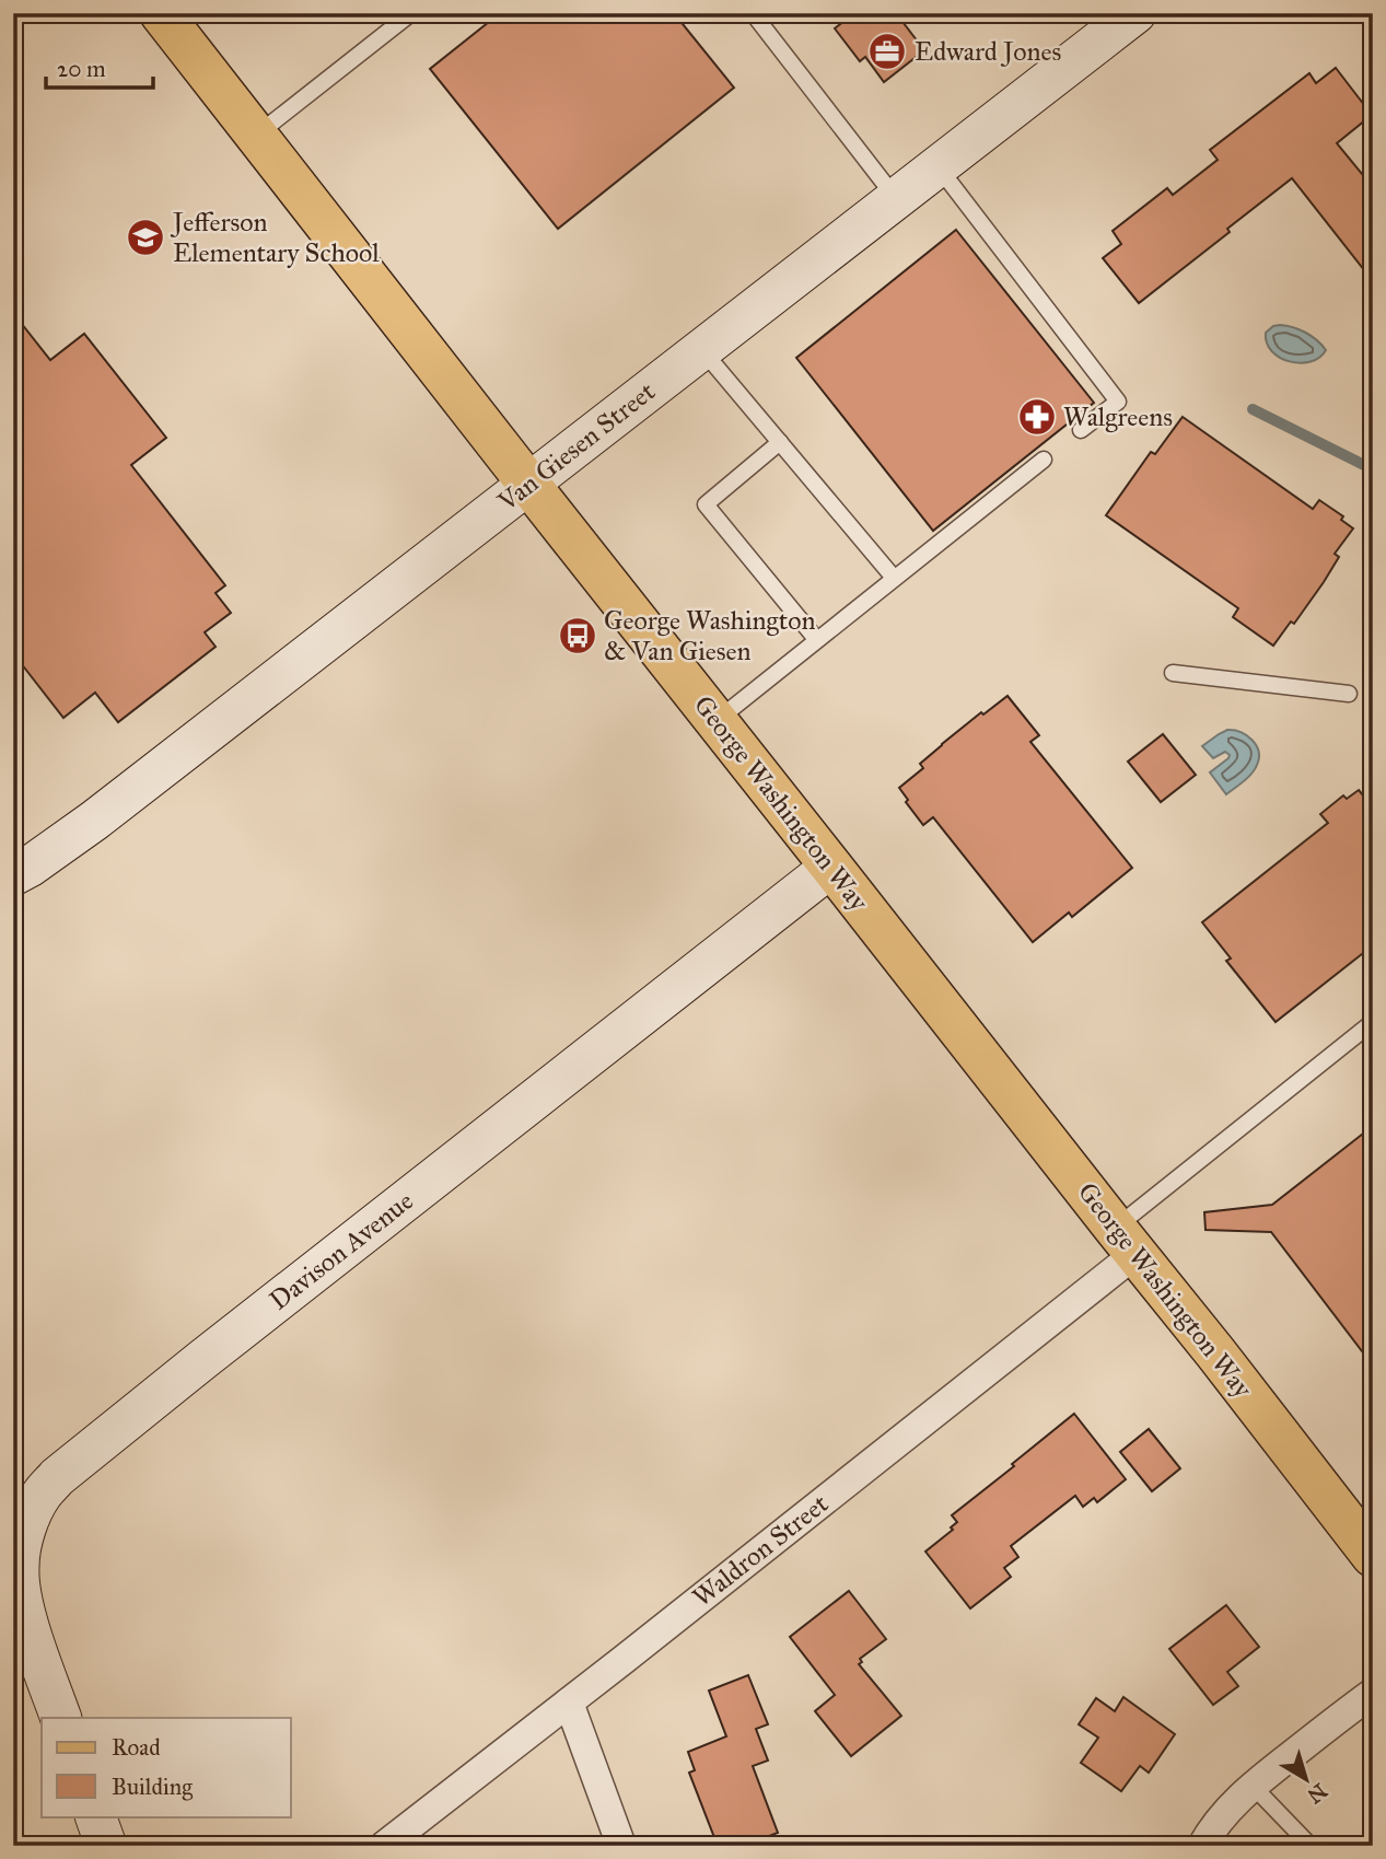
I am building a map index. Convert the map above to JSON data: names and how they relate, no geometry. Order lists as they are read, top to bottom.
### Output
{
  "streets": {
    "main road": ["George Washington Way"],
    "street": ["Van Giesen Street", "Davison Avenue", "Waldron Street"]
  },
  "crossings": [
    ["Van Giesen Street", "George Washington Way"],
    ["George Washington Way", "Davison Avenue"],
    ["George Washington Way", "Waldron Street"]
  ],
  "places": {
    "office": ["Edward Jones"],
    "school or university": ["Jefferson Elementary School"],
    "pharmacy": ["Walgreens"],
    "bus stop": ["George Washington & Van Giesen"]
  },
  "legend": ["Road", "Building"],
  "scale_bar": "20 m",
  "north": "bottom right"
}
